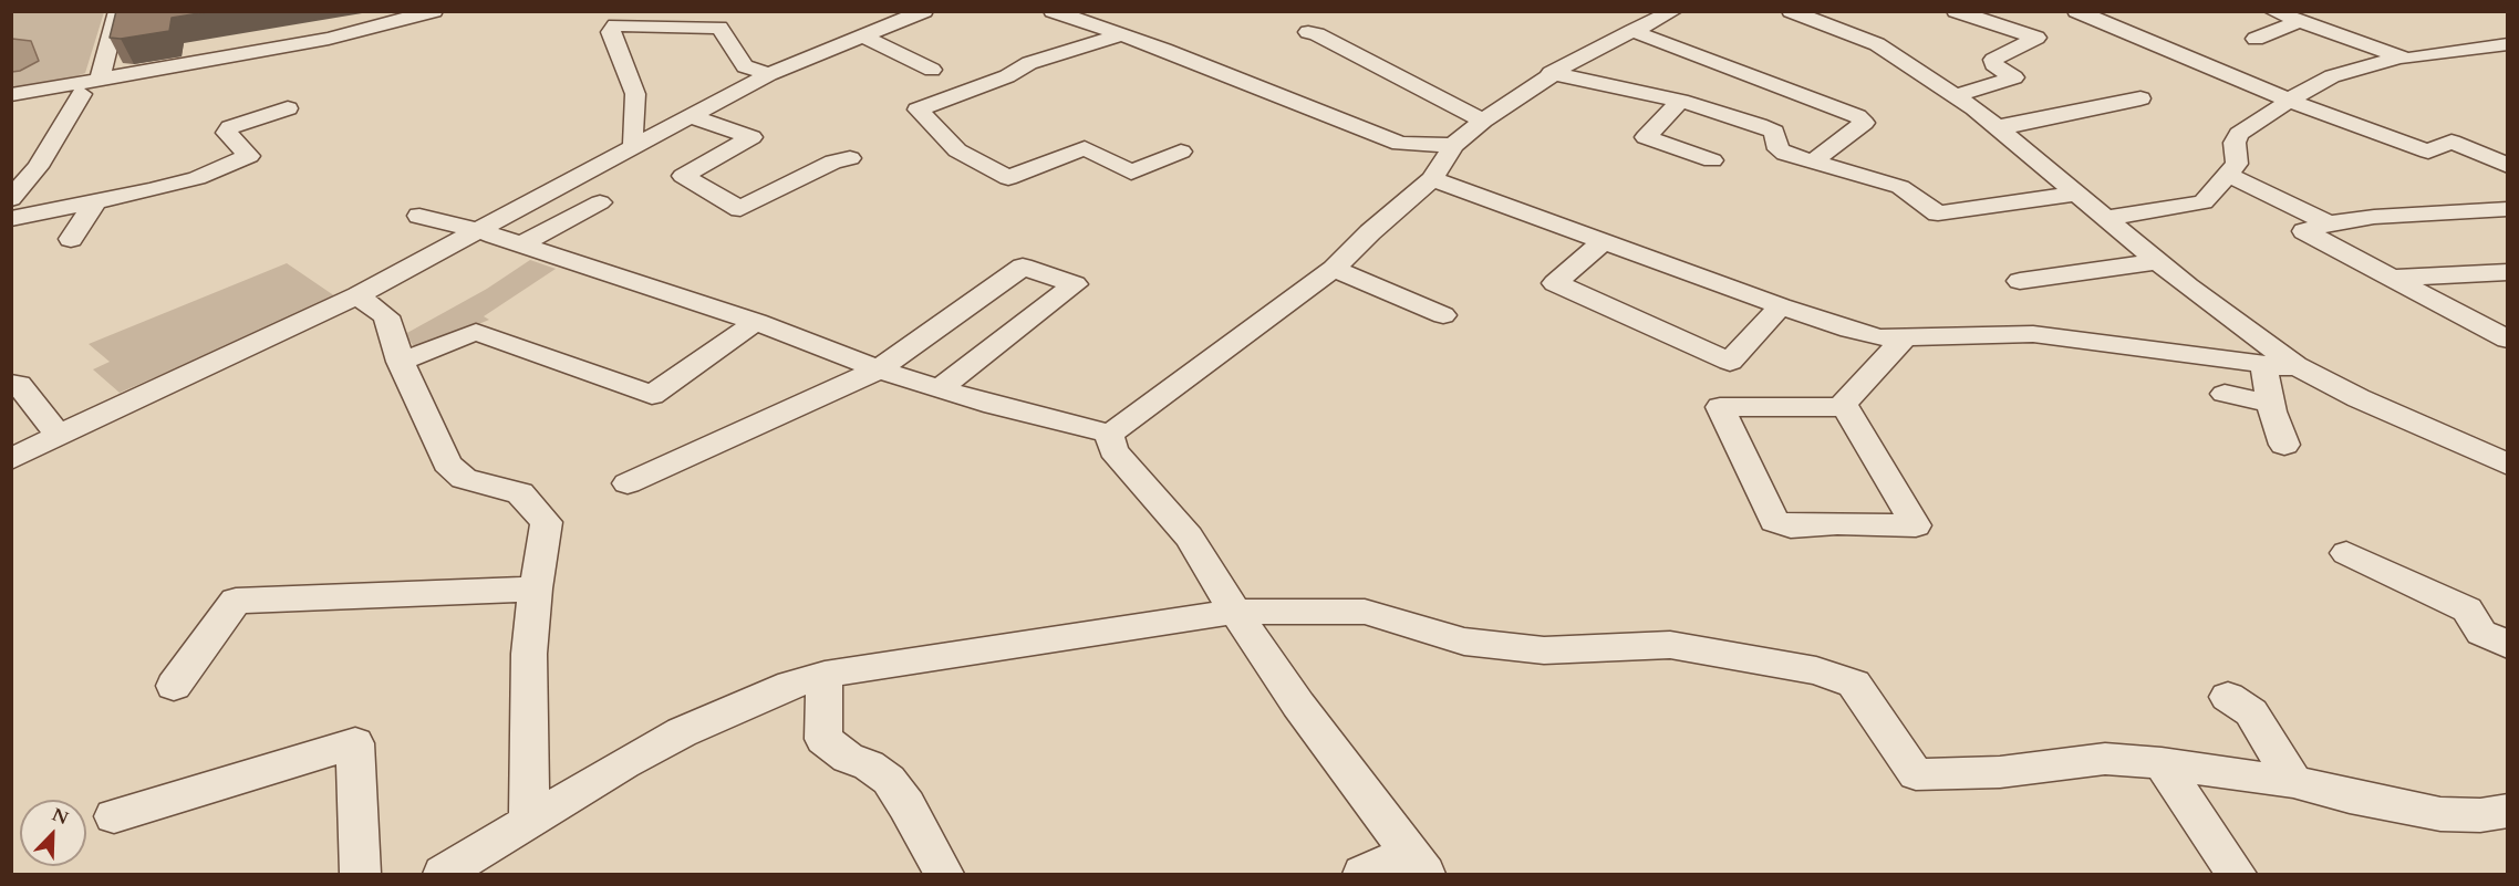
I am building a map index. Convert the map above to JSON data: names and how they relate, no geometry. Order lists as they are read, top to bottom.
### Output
{
  "north": "top right"
}
